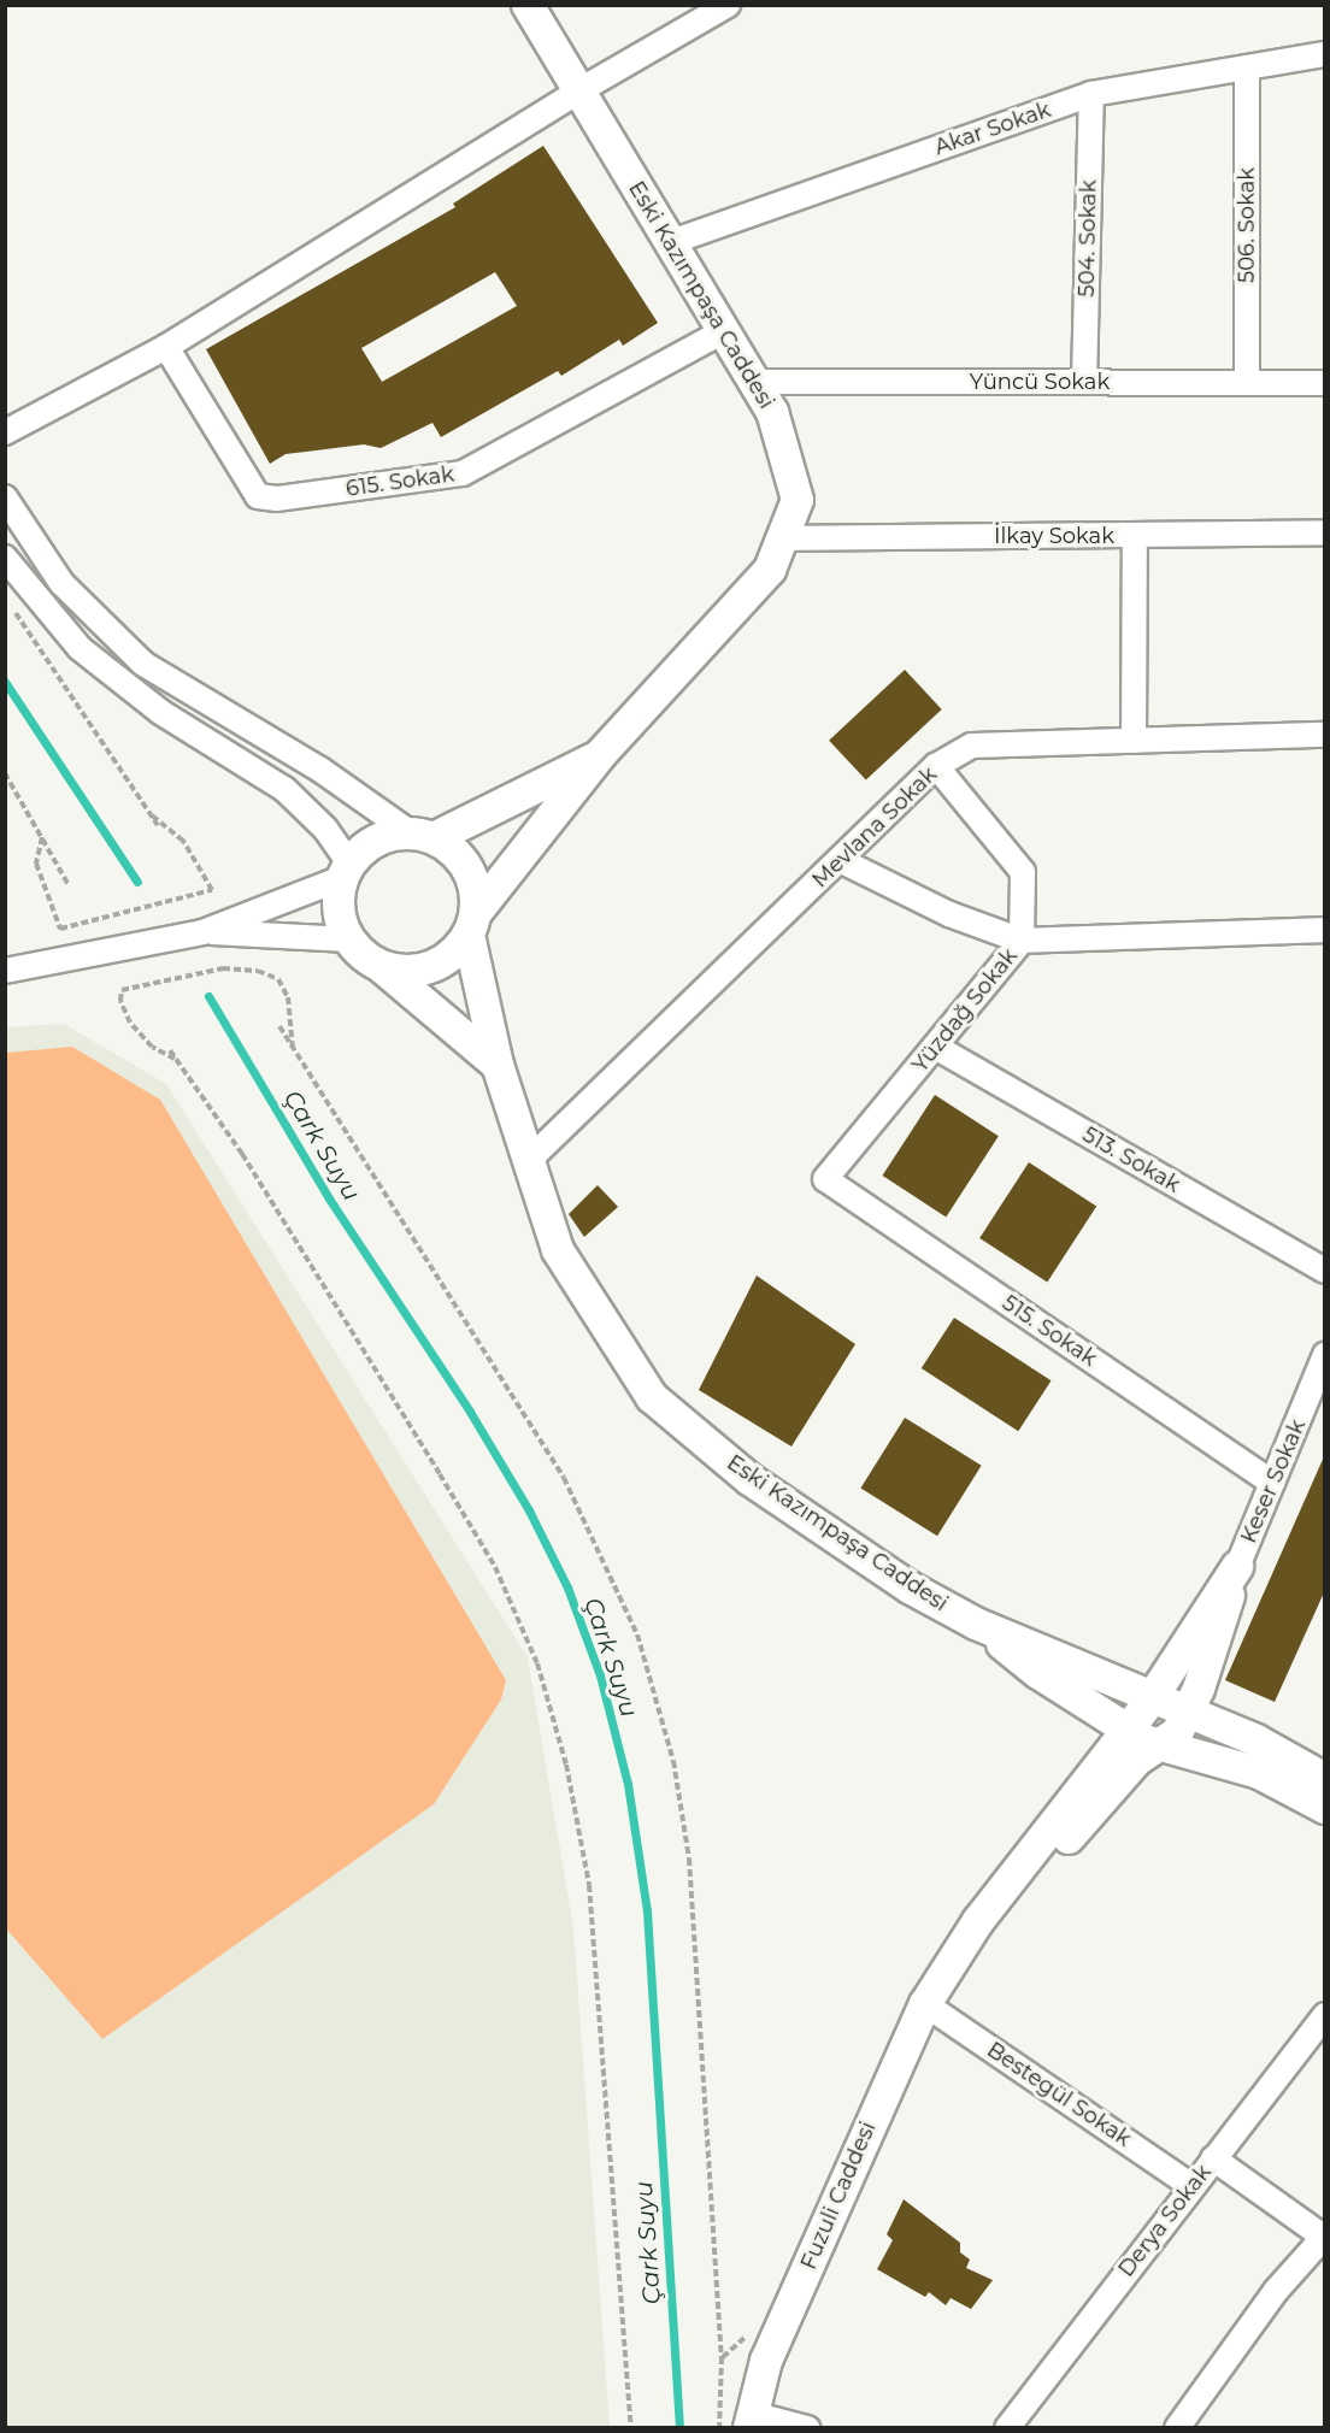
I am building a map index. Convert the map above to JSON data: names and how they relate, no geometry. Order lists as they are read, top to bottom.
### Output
{
  "streets": {
    "street": [
      "Akar Sokak",
      "506. Sokak",
      "504. Sokak",
      "Eski Kazımpaşa Caddesi",
      "Yüncü Sokak",
      "615. Sokak",
      "İlkay Sokak",
      "Mevlana Sokak",
      "Yüzdağ Sokak",
      "513. Sokak",
      "515. Sokak",
      "Keser Sokak",
      "Bestegül Sokak",
      "Fuzuli Caddesi",
      "Derya Sokak"
    ]
  },
  "crossings": [
    ["Akar Sokak", "506. Sokak"],
    ["Akar Sokak", "504. Sokak"],
    ["Akar Sokak", "Eski Kazımpaşa Caddesi"],
    ["506. Sokak", "Yüncü Sokak"],
    ["504. Sokak", "Yüncü Sokak"],
    ["Eski Kazımpaşa Caddesi", "Yüncü Sokak"],
    ["Eski Kazımpaşa Caddesi", "615. Sokak"],
    ["Eski Kazımpaşa Caddesi", "İlkay Sokak"],
    ["Eski Kazımpaşa Caddesi", "Mevlana Sokak"],
    ["Yüzdağ Sokak", "513. Sokak"],
    ["Yüzdağ Sokak", "515. Sokak"],
    ["515. Sokak", "Keser Sokak"],
    ["Bestegül Sokak", "Fuzuli Caddesi"],
    ["Bestegül Sokak", "Derya Sokak"]
  ],
  "water": ["Çark Suyu"]
}
